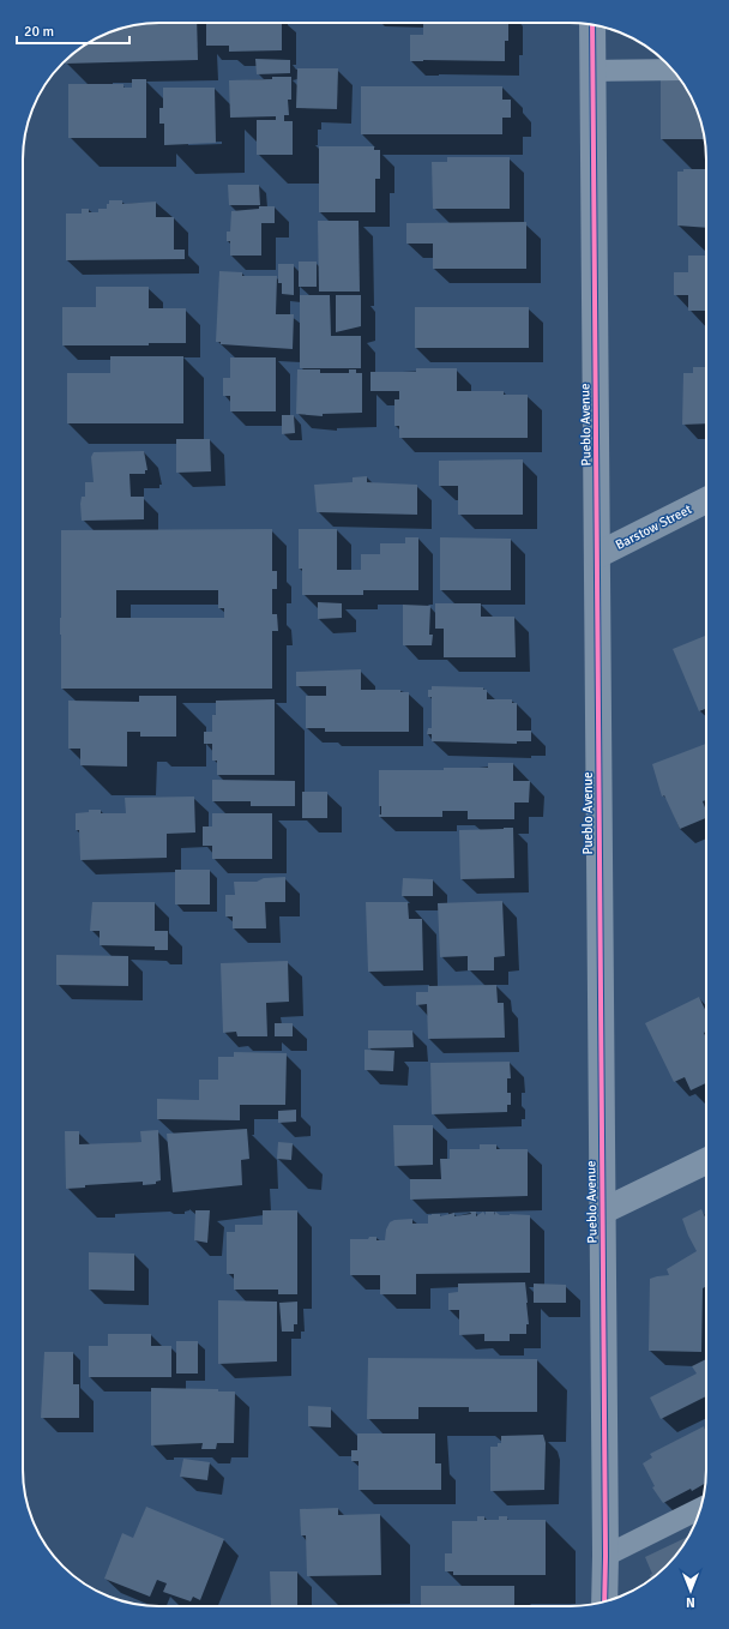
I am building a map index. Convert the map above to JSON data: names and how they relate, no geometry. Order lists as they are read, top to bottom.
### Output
{
  "streets": {
    "street": ["Pueblo Avenue", "Barstow Street"]
  },
  "crossings": [
    ["Pueblo Avenue", "Barstow Street"]
  ],
  "scale_bar": "20 m",
  "north": "bottom"
}
